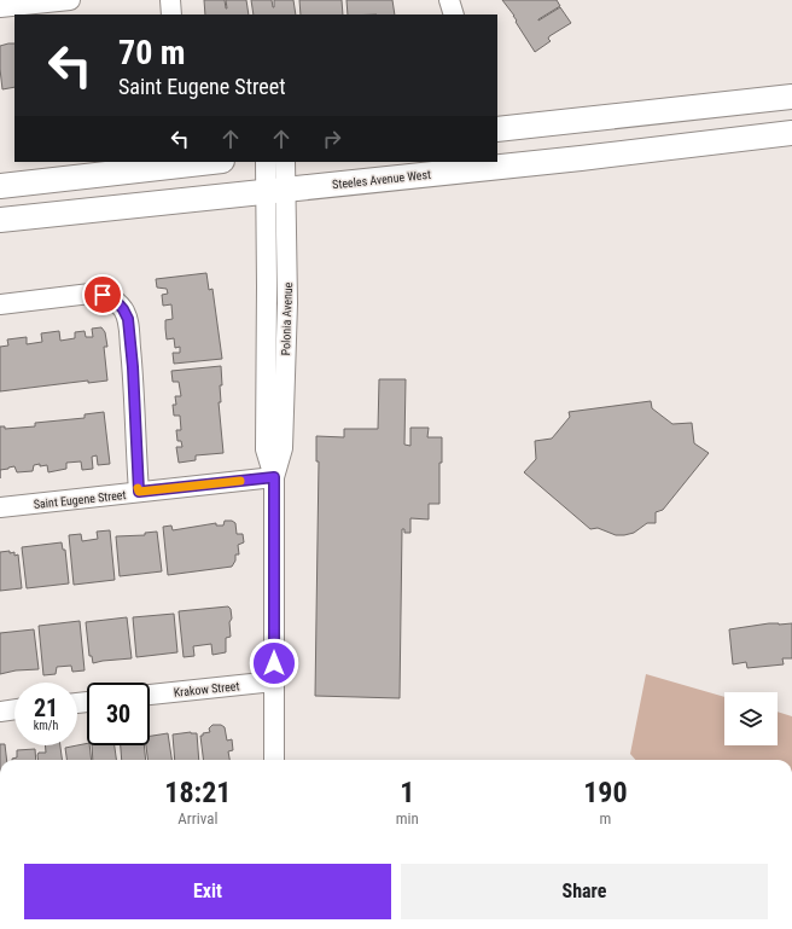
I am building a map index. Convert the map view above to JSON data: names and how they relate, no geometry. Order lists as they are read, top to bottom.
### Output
{
  "streets": {
    "main road": ["Steeles Avenue West"],
    "street": ["Polonia Avenue", "Saint Eugene Street", "Krakow Street"]
  },
  "crossings": [
    ["Steeles Avenue West", "Polonia Avenue"],
    ["Polonia Avenue", "Saint Eugene Street"],
    ["Polonia Avenue", "Krakow Street"]
  ],
  "page": {
    "turn": ["70 m", "Saint Eugene Street"],
    "speed": "21 km/h",
    "limit": "30",
    "eta": [
      "18:21",
      "Arrival",
      "1",
      "min",
      "190",
      "m"
    ],
    "buttons": ["Exit", "Share"]
  }
}
